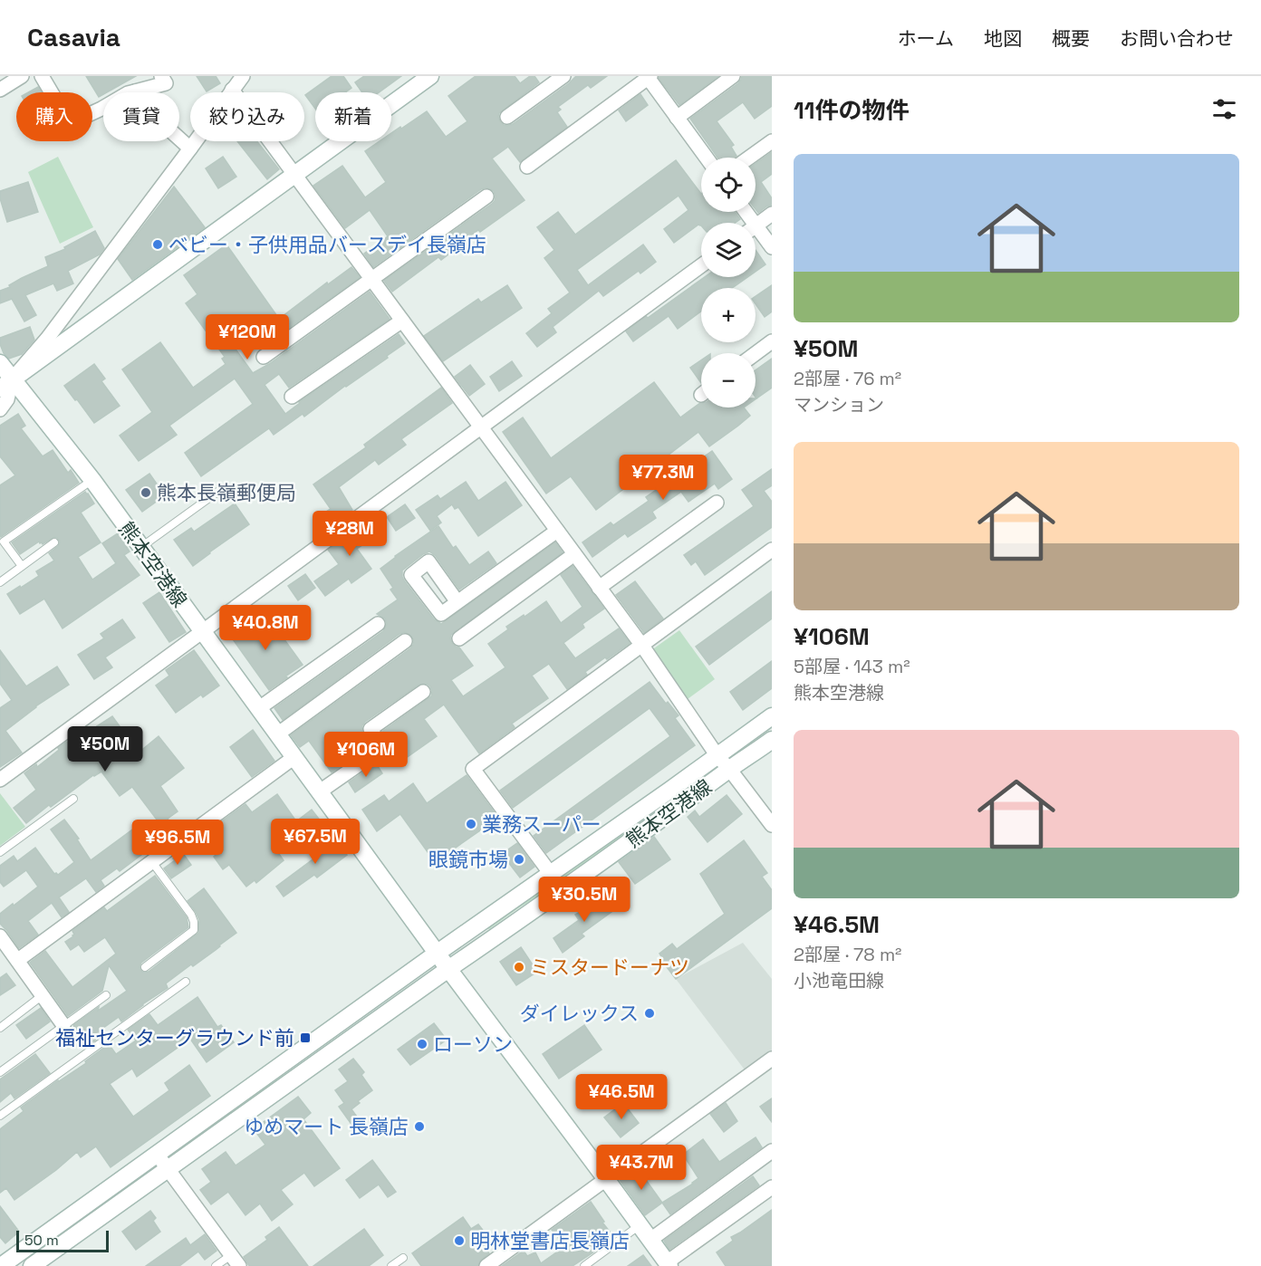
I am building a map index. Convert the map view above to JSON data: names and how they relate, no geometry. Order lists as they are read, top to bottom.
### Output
{
  "streets": {
    "main road": ["熊本空港線"]
  },
  "places": {
    "other": [
      "ベビー・子供用品バースデイ長嶺店",
      "熊本長嶺郵便局",
      "業務スーパー",
      "眼鏡市場",
      "ミスタードーナツ",
      "ダイレックス",
      "ローソン",
      "ゆめマート 長嶺店",
      "明林堂書店長嶺店"
    ],
    "transit": ["福祉センターグラウンド前"]
  },
  "scale_bar": "50 m",
  "page": {
    "header": "Casavia",
    "nav": [
      "ホーム",
      "地図",
      "概要",
      "お問い合わせ"
    ],
    "heading": "11件の物件",
    "chip": [
      "購入",
      "賃貸",
      "絞り込み",
      "新着"
    ],
    "list": [
      {
        "name": "¥50M",
        "note": "2部屋 · 76 m² · マンション"
      },
      {
        "name": "¥106M",
        "note": "5部屋 · 143 m² · 熊本空港線"
      },
      {
        "name": "¥46.5M",
        "note": "2部屋 · 78 m² · 小池竜田線"
      }
    ],
    "map_buttons": ["+", "−"],
    "price": [
      "¥120M",
      "¥77.3M",
      "¥28M",
      "¥40.8M",
      "¥50M",
      "¥106M",
      "¥67.5M",
      "¥96.5M",
      "¥30.5M",
      "¥46.5M",
      "¥43.7M"
    ],
    "scale": "50 m"
  }
}
